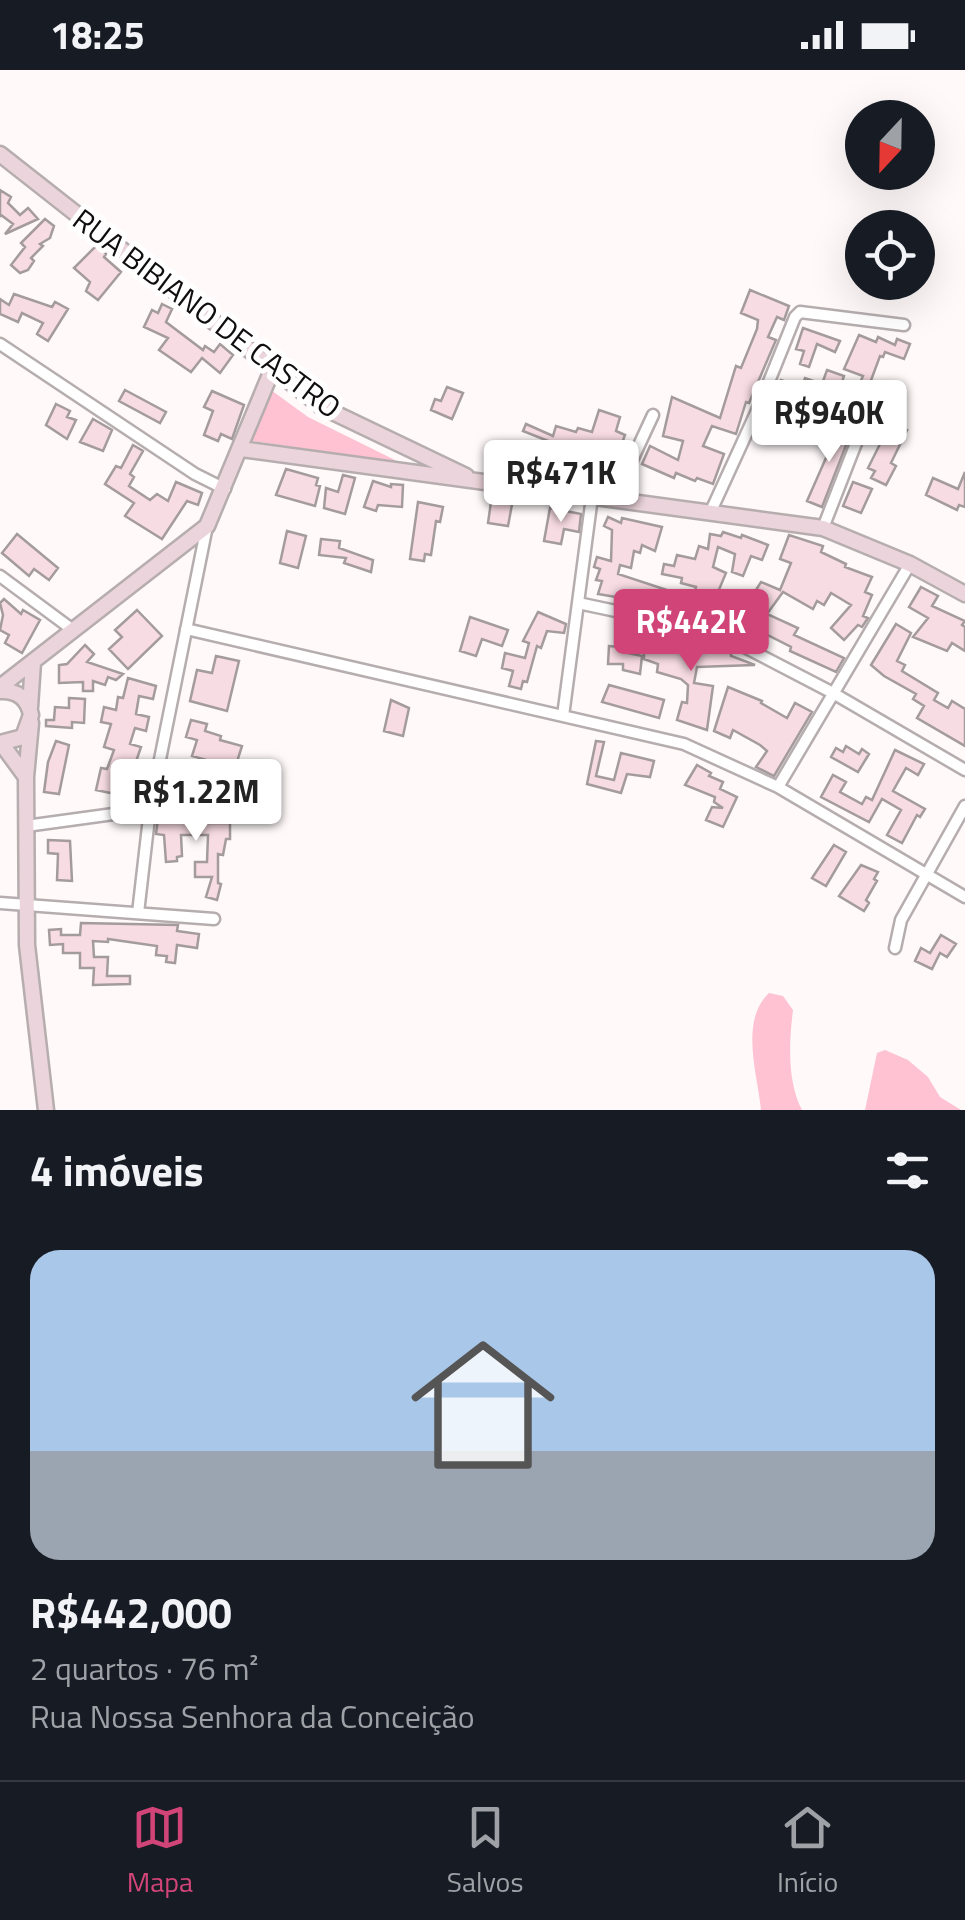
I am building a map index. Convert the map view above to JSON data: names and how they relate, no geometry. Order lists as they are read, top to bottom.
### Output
{
  "streets": {
    "main road": ["RUA BIBIANO DE CASTRO"]
  },
  "north": "bottom",
  "page": {
    "status": "18:25",
    "price": [
      "R$940K",
      "R$471K",
      "R$442K",
      "R$1.22M"
    ],
    "heading": "4 imóveis",
    "list": [
      {
        "name": "R$442,000",
        "note": "2 quartos · 76 m² · Rua Nossa Senhora da Conceição"
      }
    ],
    "tabs": ["Mapa", "Salvos", "Início"]
  }
}
